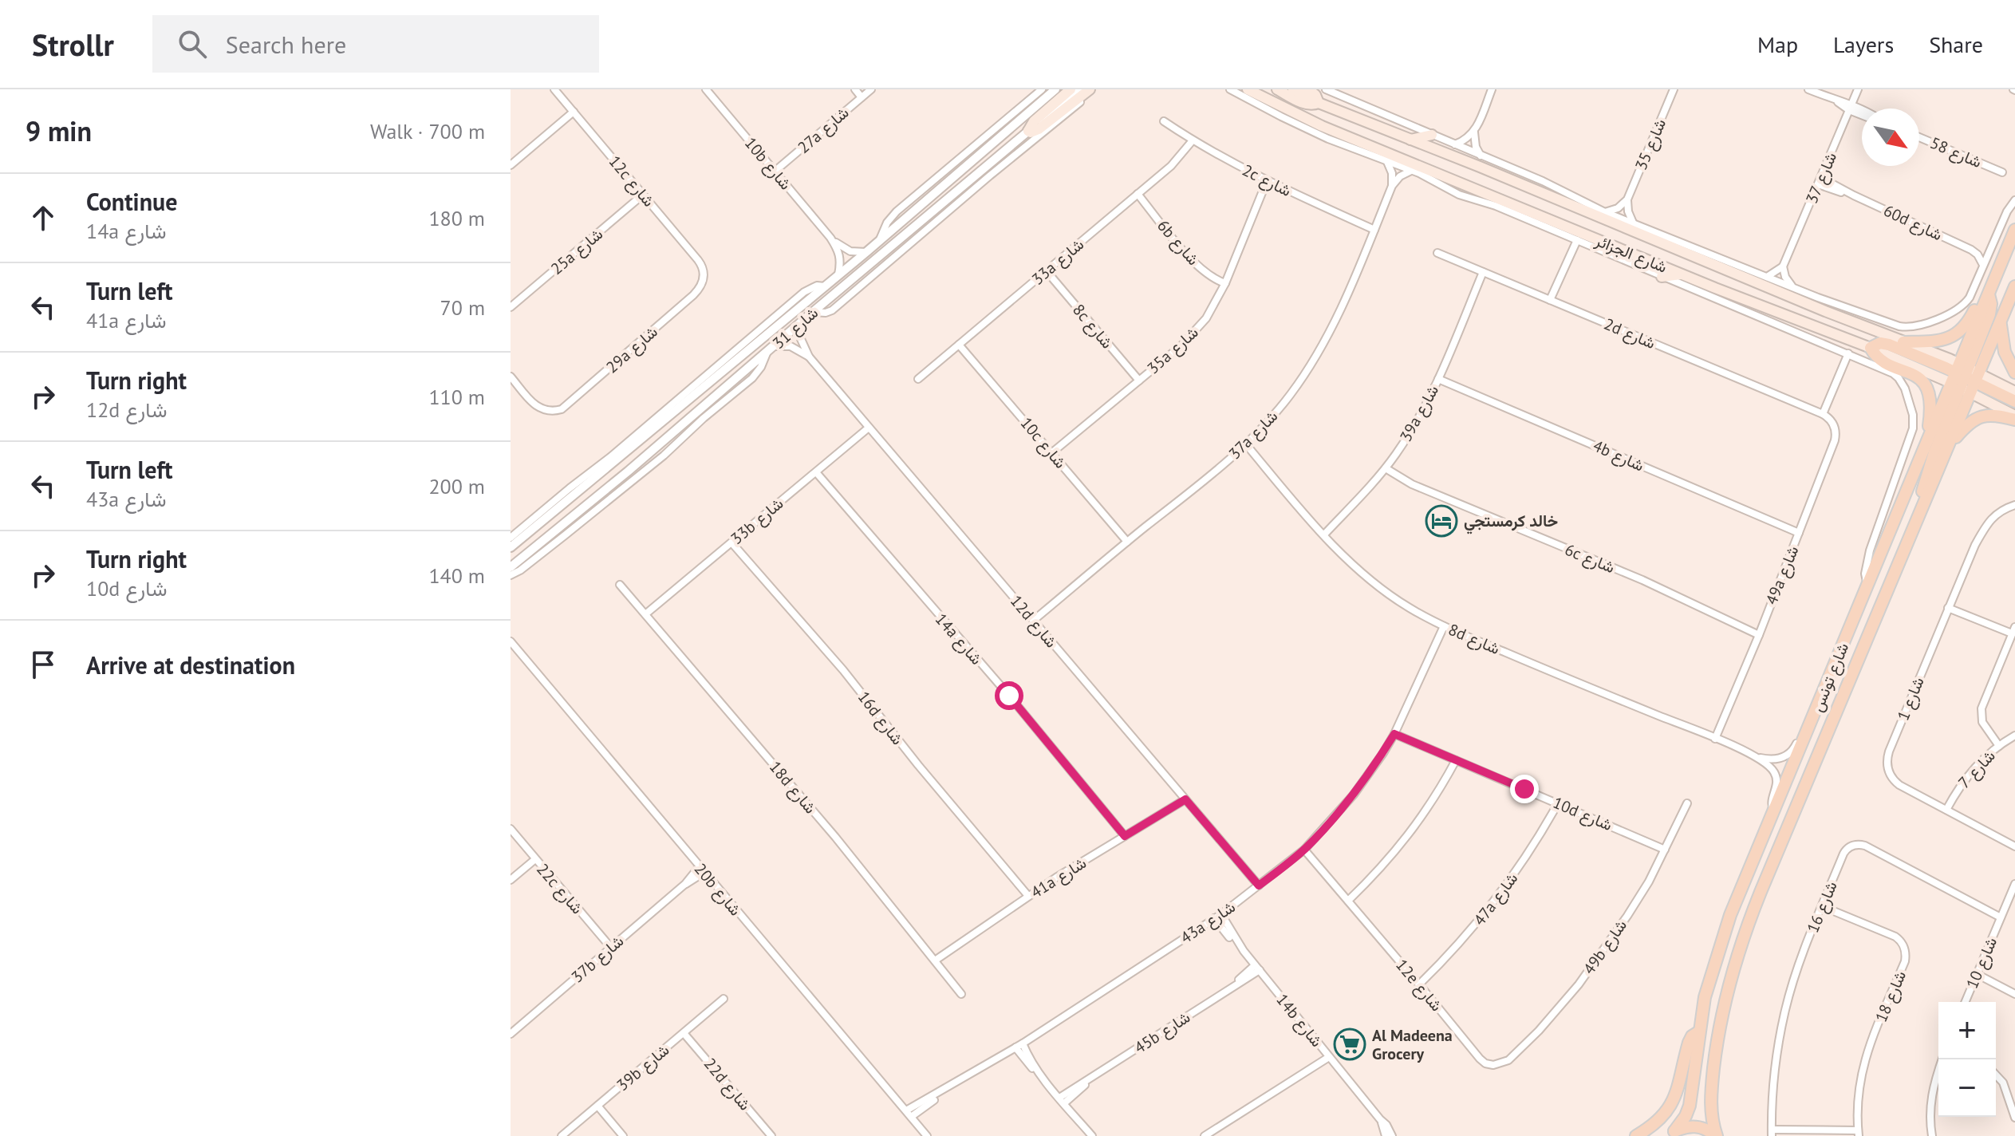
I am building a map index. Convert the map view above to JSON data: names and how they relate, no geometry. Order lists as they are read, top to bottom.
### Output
{
  "streets": {
    "main road": ["شارع الجزائر", "شارع تونس"],
    "street": [
      "27a شارع",
      "شارع 35",
      "شارع 58",
      "10b شارع",
      "شارع 37",
      "2c شارع",
      "12c شارع",
      "60d شارع",
      "6b شارع",
      "25a شارع",
      "33a شارع",
      "8c شارع",
      "شارع 31",
      "2d شارع",
      "29a شارع",
      "35a شارع",
      "39a شارع",
      "37a شارع",
      "10c شارع",
      "4b شارع",
      "33b شارع",
      "6c شارع",
      "49a شارع",
      "12d شارع",
      "14a شارع",
      "8d شارع",
      "شارع 1",
      "16d شارع",
      "شارع 7",
      "18d شارع",
      "10d شارع",
      "41a شارع",
      "22c شارع",
      "20b شارع",
      "47a شارع",
      "شارع 16",
      "43a شارع",
      "49b شارع",
      "37b شارع",
      "شارع 10",
      "12e شارع",
      "شارع 18",
      "14b شارع",
      "45b شارع",
      "39b شارع",
      "22d شارع"
    ]
  },
  "crossings": [
    ["27a شارع", "10b شارع"],
    ["10b شارع", "شارع 31"],
    ["شارع 37", "60d شارع"],
    ["2c شارع", "33a شارع"],
    ["2c شارع", "35a شارع"],
    ["2c شارع", "37a شارع"],
    ["12c شارع", "25a شارع"],
    ["12c شارع", "29a شارع"],
    ["6b شارع", "33a شارع"],
    ["6b شارع", "35a شارع"],
    ["شارع الجزائر", "شارع تونس"],
    ["33a شارع", "8c شارع"],
    ["33a شارع", "10c شارع"],
    ["8c شارع", "35a شارع"],
    ["شارع 31", "12d شارع"],
    ["2d شارع", "39a شارع"],
    ["2d شارع", "49a شارع"],
    ["35a شارع", "10c شارع"],
    ["39a شارع", "4b شارع"],
    ["39a شارع", "6c شارع"],
    ["39a شارع", "8d شارع"],
    ["37a شارع", "10c شارع"],
    ["37a شارع", "12d شارع"],
    ["37a شارع", "8d شارع"],
    ["4b شارع", "49a شارع"],
    ["33b شارع", "12d شارع"],
    ["33b شارع", "14a شارع"],
    ["33b شارع", "16d شارع"],
    ["33b شارع", "18d شارع"],
    ["6c شارع", "49a شارع"],
    ["49a شارع", "8d شارع"],
    ["12d شارع", "41a شارع"],
    ["12d شارع", "43a شارع"],
    ["14a شارع", "41a شارع"],
    ["8d شارع", "شارع تونس"],
    ["8d شارع", "43a شارع"],
    ["شارع 1", "شارع 7"],
    ["16d شارع", "41a شارع"],
    ["18d شارع", "41a شارع"],
    ["10d شارع", "47a شارع"],
    ["10d شارع", "43a شارع"],
    ["10d شارع", "49b شارع"],
    ["22c شارع", "37b شارع"],
    ["20b شارع", "43a شارع"],
    ["20b شارع", "37b شارع"],
    ["47a شارع", "12e شارع"],
    ["شارع 16", "شارع 10"],
    ["شارع 16", "شارع 18"],
    ["43a شارع", "12e شارع"],
    ["43a شارع", "14b شارع"],
    ["49b شارع", "12e شارع"],
    ["14b شارع", "45b شارع"],
    ["39b شارع", "22d شارع"]
  ],
  "places": {
    "hotel": ["خالد كرمستجي"],
    "supermarket": ["Al Madeena Grocery"]
  },
  "north": "bottom right",
  "page": {
    "header": "Strollr",
    "search": "Search here",
    "nav": ["Map", "Layers", "Share"],
    "heading": ["9 min", "Walk · 700 m"],
    "list": [
      ["Continue", "14a شارع", "180 m"],
      ["Turn left", "41a شارع", "70 m"],
      ["Turn right", "12d شارع", "110 m"],
      ["Turn left", "43a شارع", "200 m"],
      ["Turn right", "10d شارع", "140 m"],
      "Arrive at destination"
    ],
    "map_buttons": ["+", "−"]
  }
}
